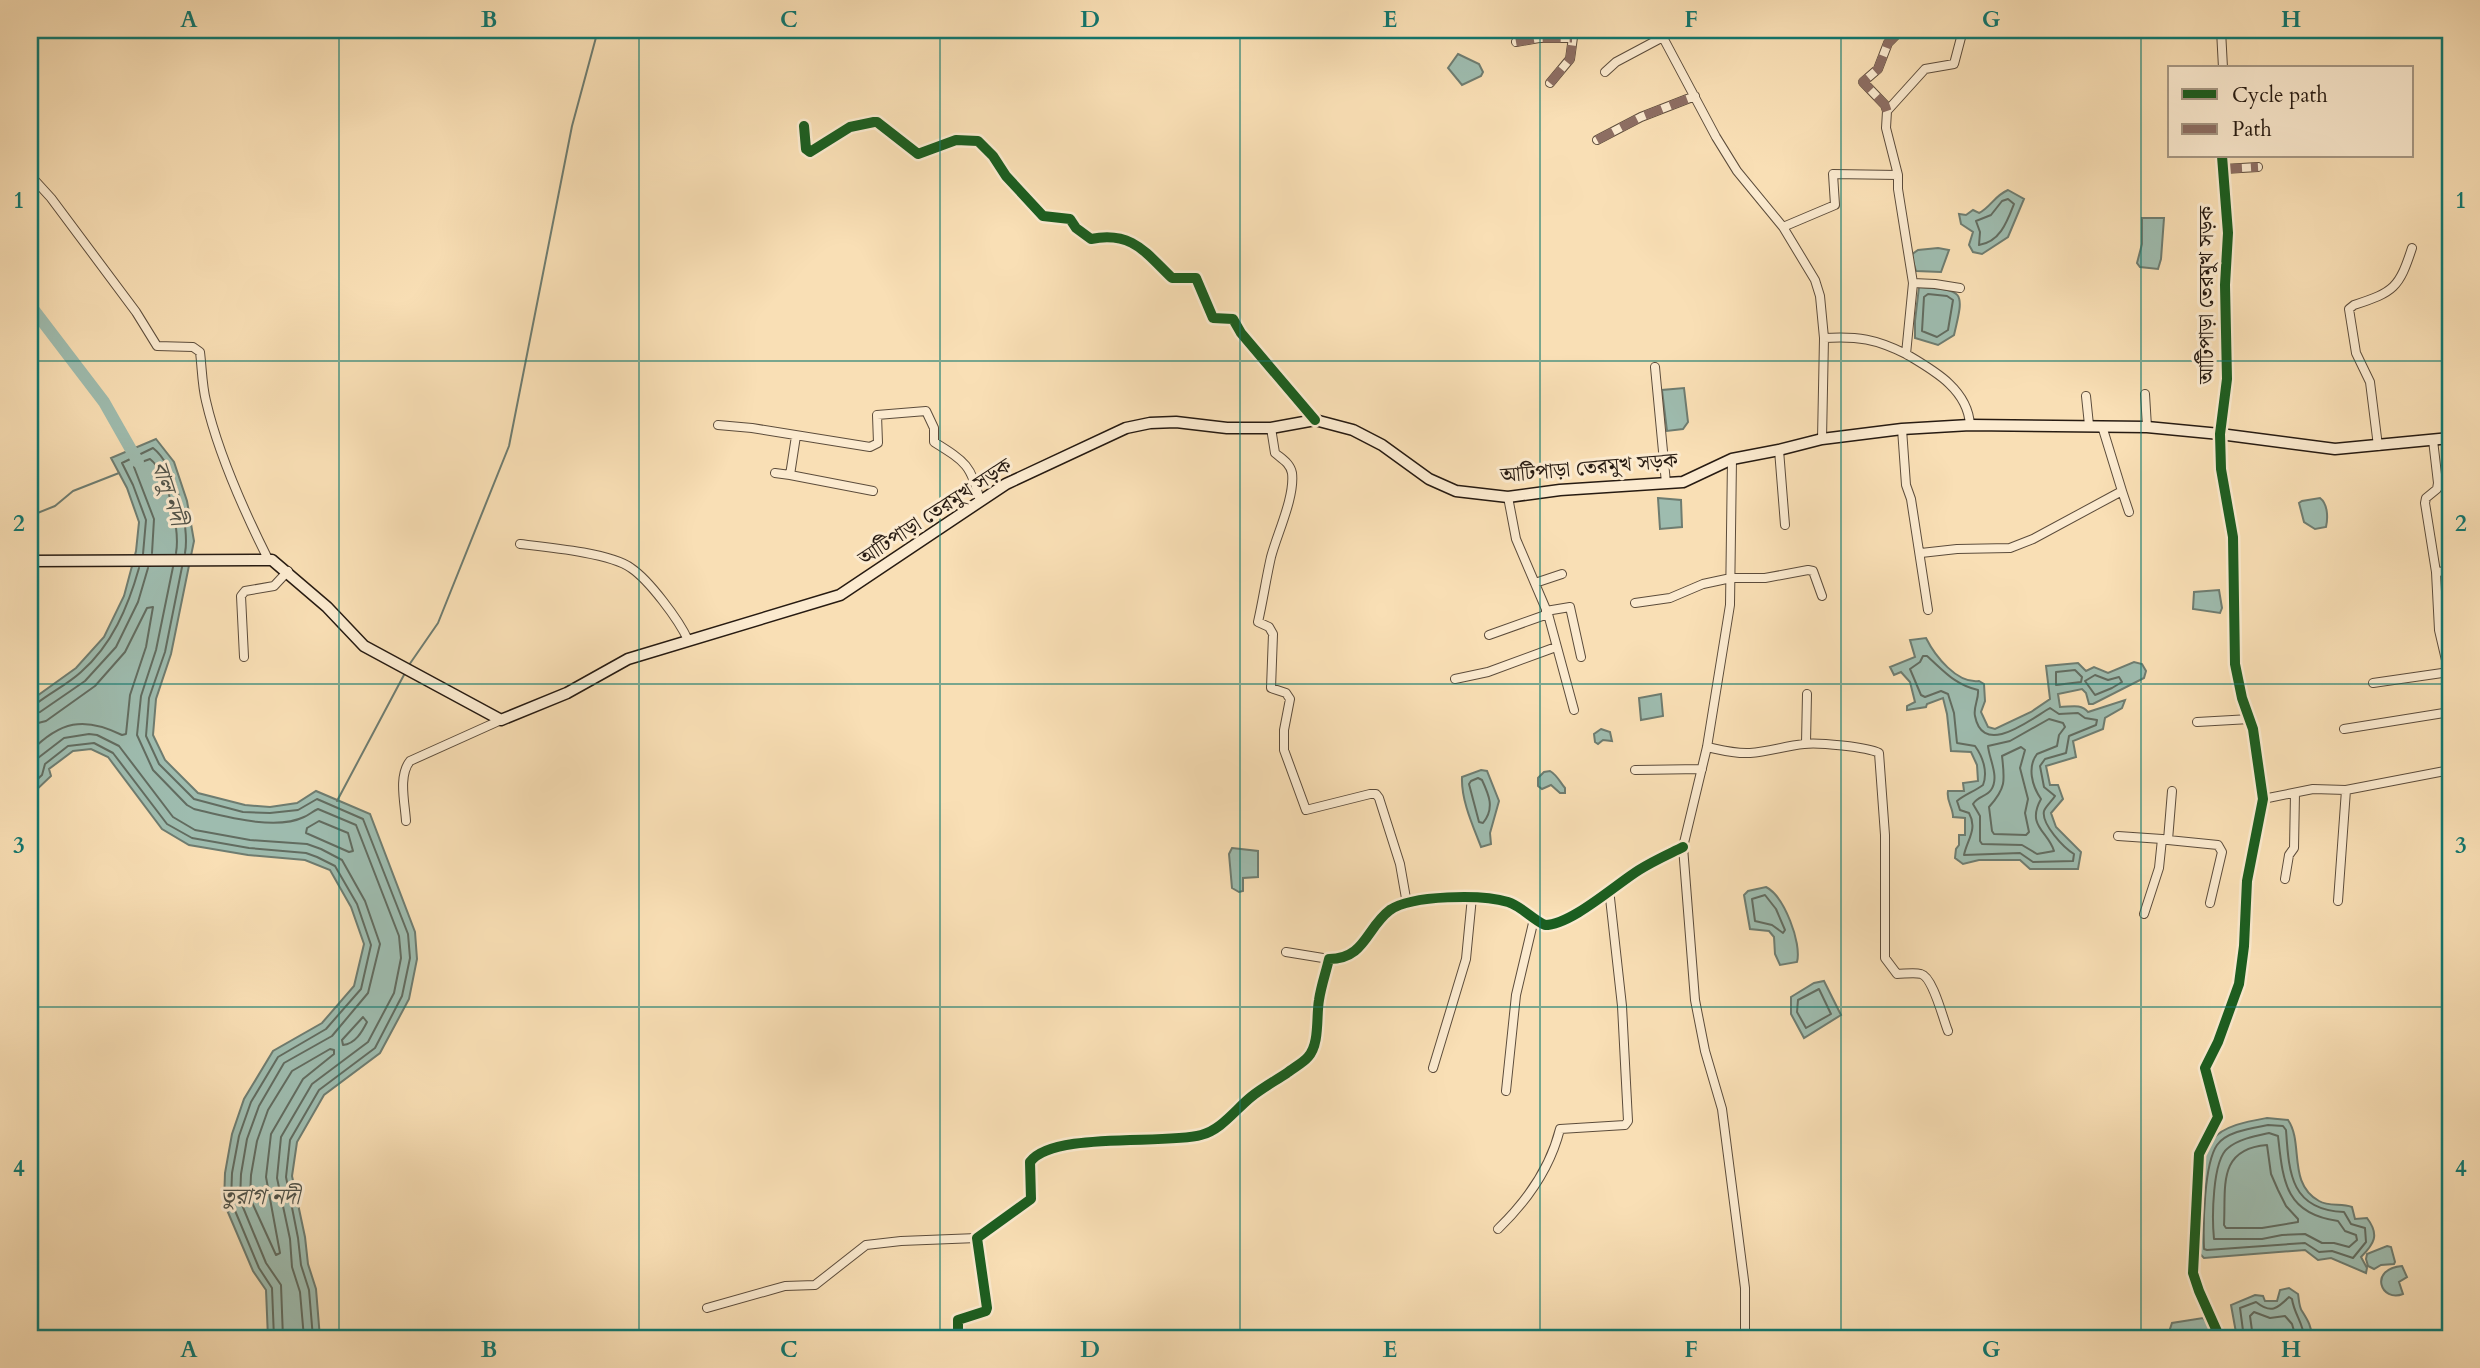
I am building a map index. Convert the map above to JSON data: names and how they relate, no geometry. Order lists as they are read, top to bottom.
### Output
{
  "streets": {
    "main road": ["আটিপাড়া তেরমুখ সড়ক"]
  },
  "water": ["বালু নদী", "তুরাগ নদী"],
  "legend": ["Cycle path", "Path"],
  "grid": {
    "columns": [
      "A",
      "B",
      "C",
      "D",
      "E",
      "F",
      "G",
      "H"
    ],
    "rows": [
      "1",
      "2",
      "3",
      "4"
    ]
  }
}
